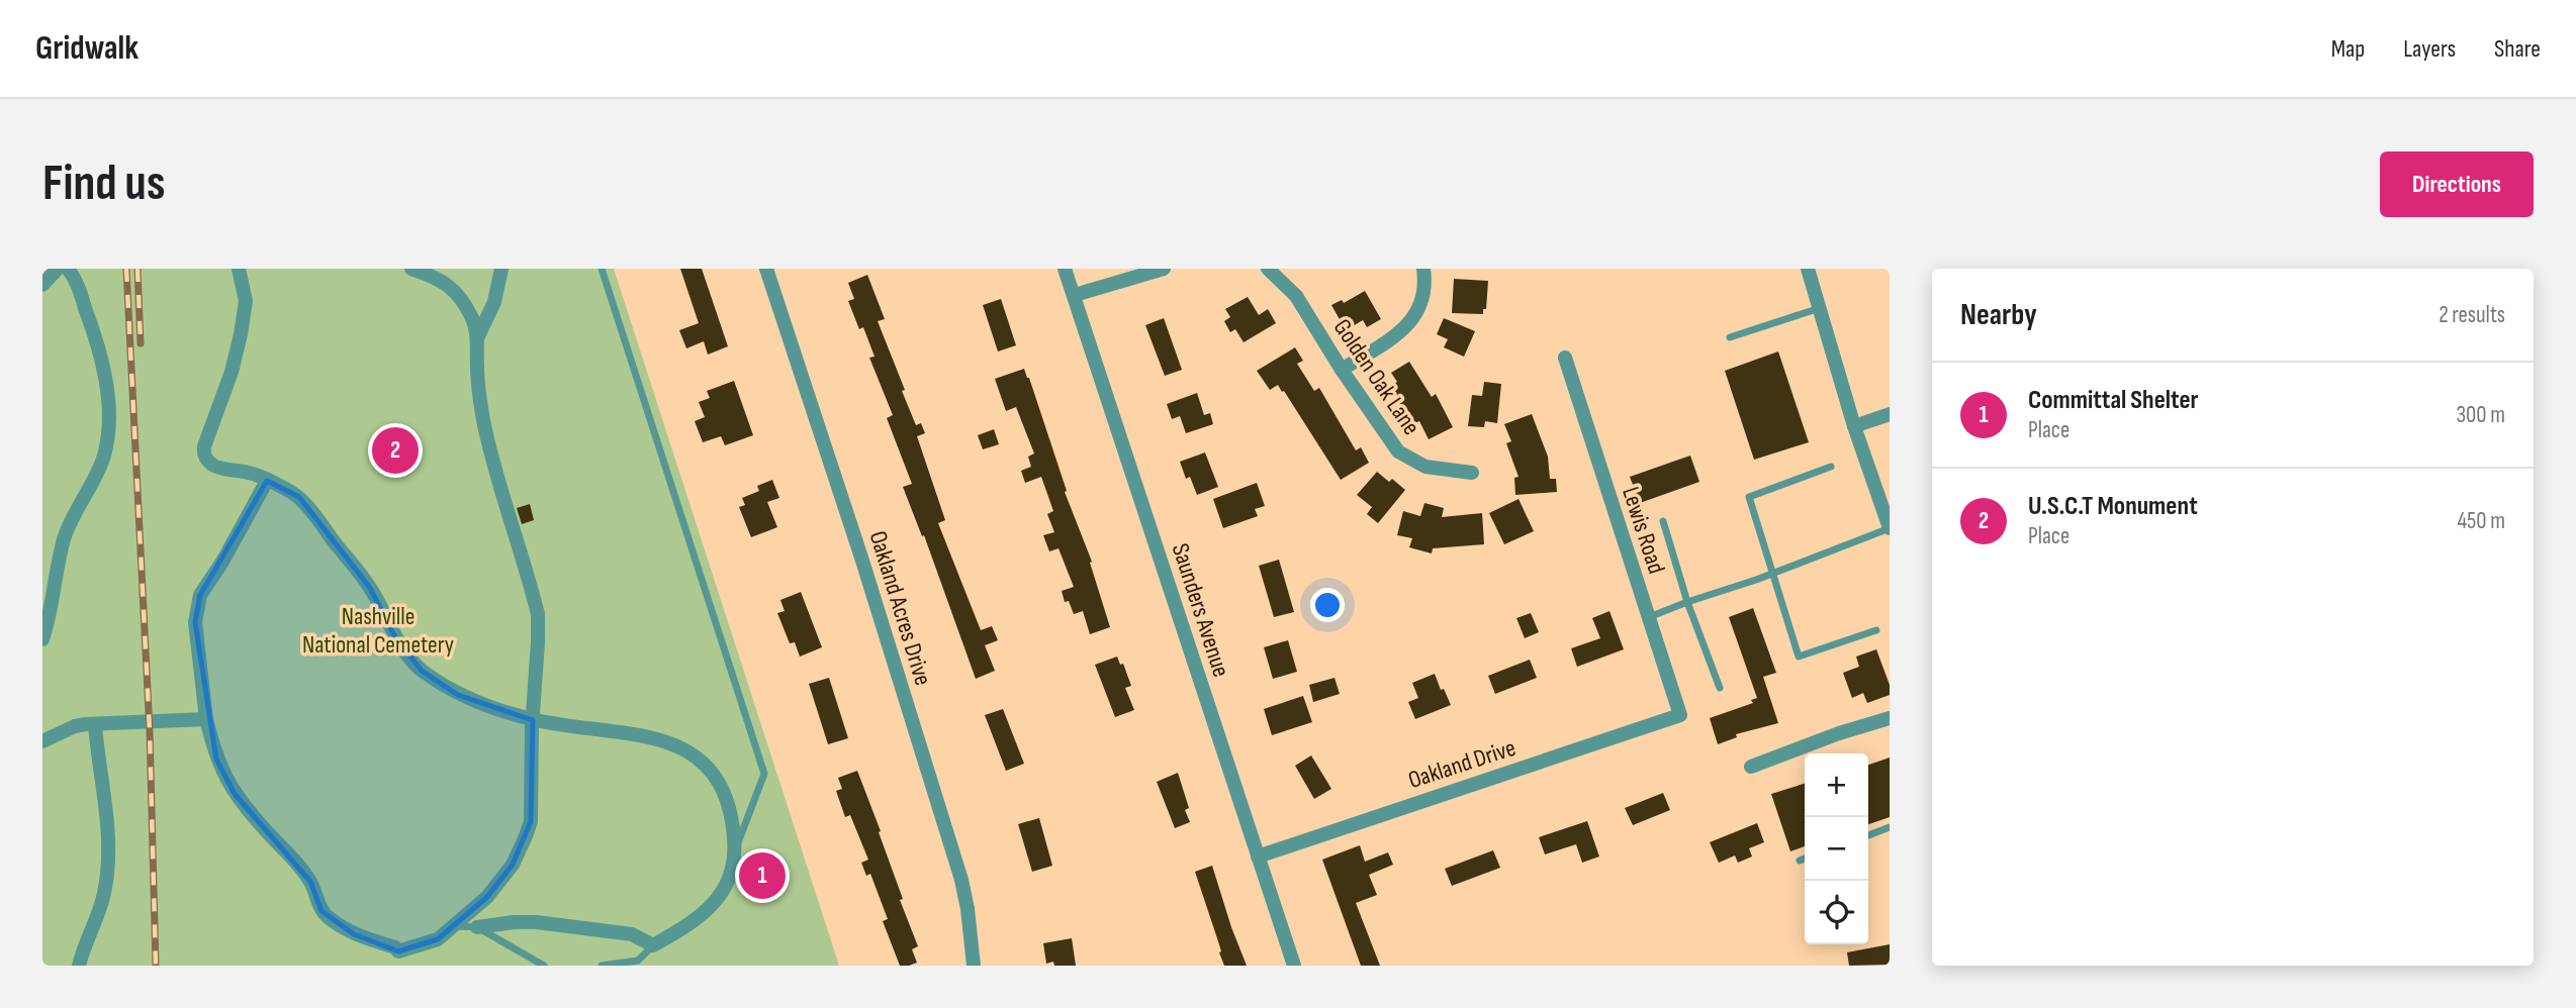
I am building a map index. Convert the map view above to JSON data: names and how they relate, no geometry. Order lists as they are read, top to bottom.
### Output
{
  "streets": {
    "street": [
      "Golden Oak Lane",
      "Lewis Road",
      "Oakland Acres Drive",
      "Saunders Avenue",
      "Oakland Drive"
    ]
  },
  "crossings": [
    ["Lewis Road", "Oakland Drive"],
    ["Saunders Avenue", "Oakland Drive"]
  ],
  "parks": ["Nashville National Cemetery"],
  "page": {
    "header": "Gridwalk",
    "nav": ["Map", "Layers", "Share"],
    "buttons": "Directions",
    "title": "Find us",
    "heading": ["Nearby", "2 results"],
    "list": [
      {
        "mark": "1",
        "name": "Committal Shelter",
        "note": "Place",
        "value": "300 m"
      },
      {
        "mark": "2",
        "name": "U.S.C.T Monument",
        "note": "Place",
        "value": "450 m"
      }
    ],
    "pins": ["2", "1"],
    "map_buttons": ["+", "−"]
  }
}
